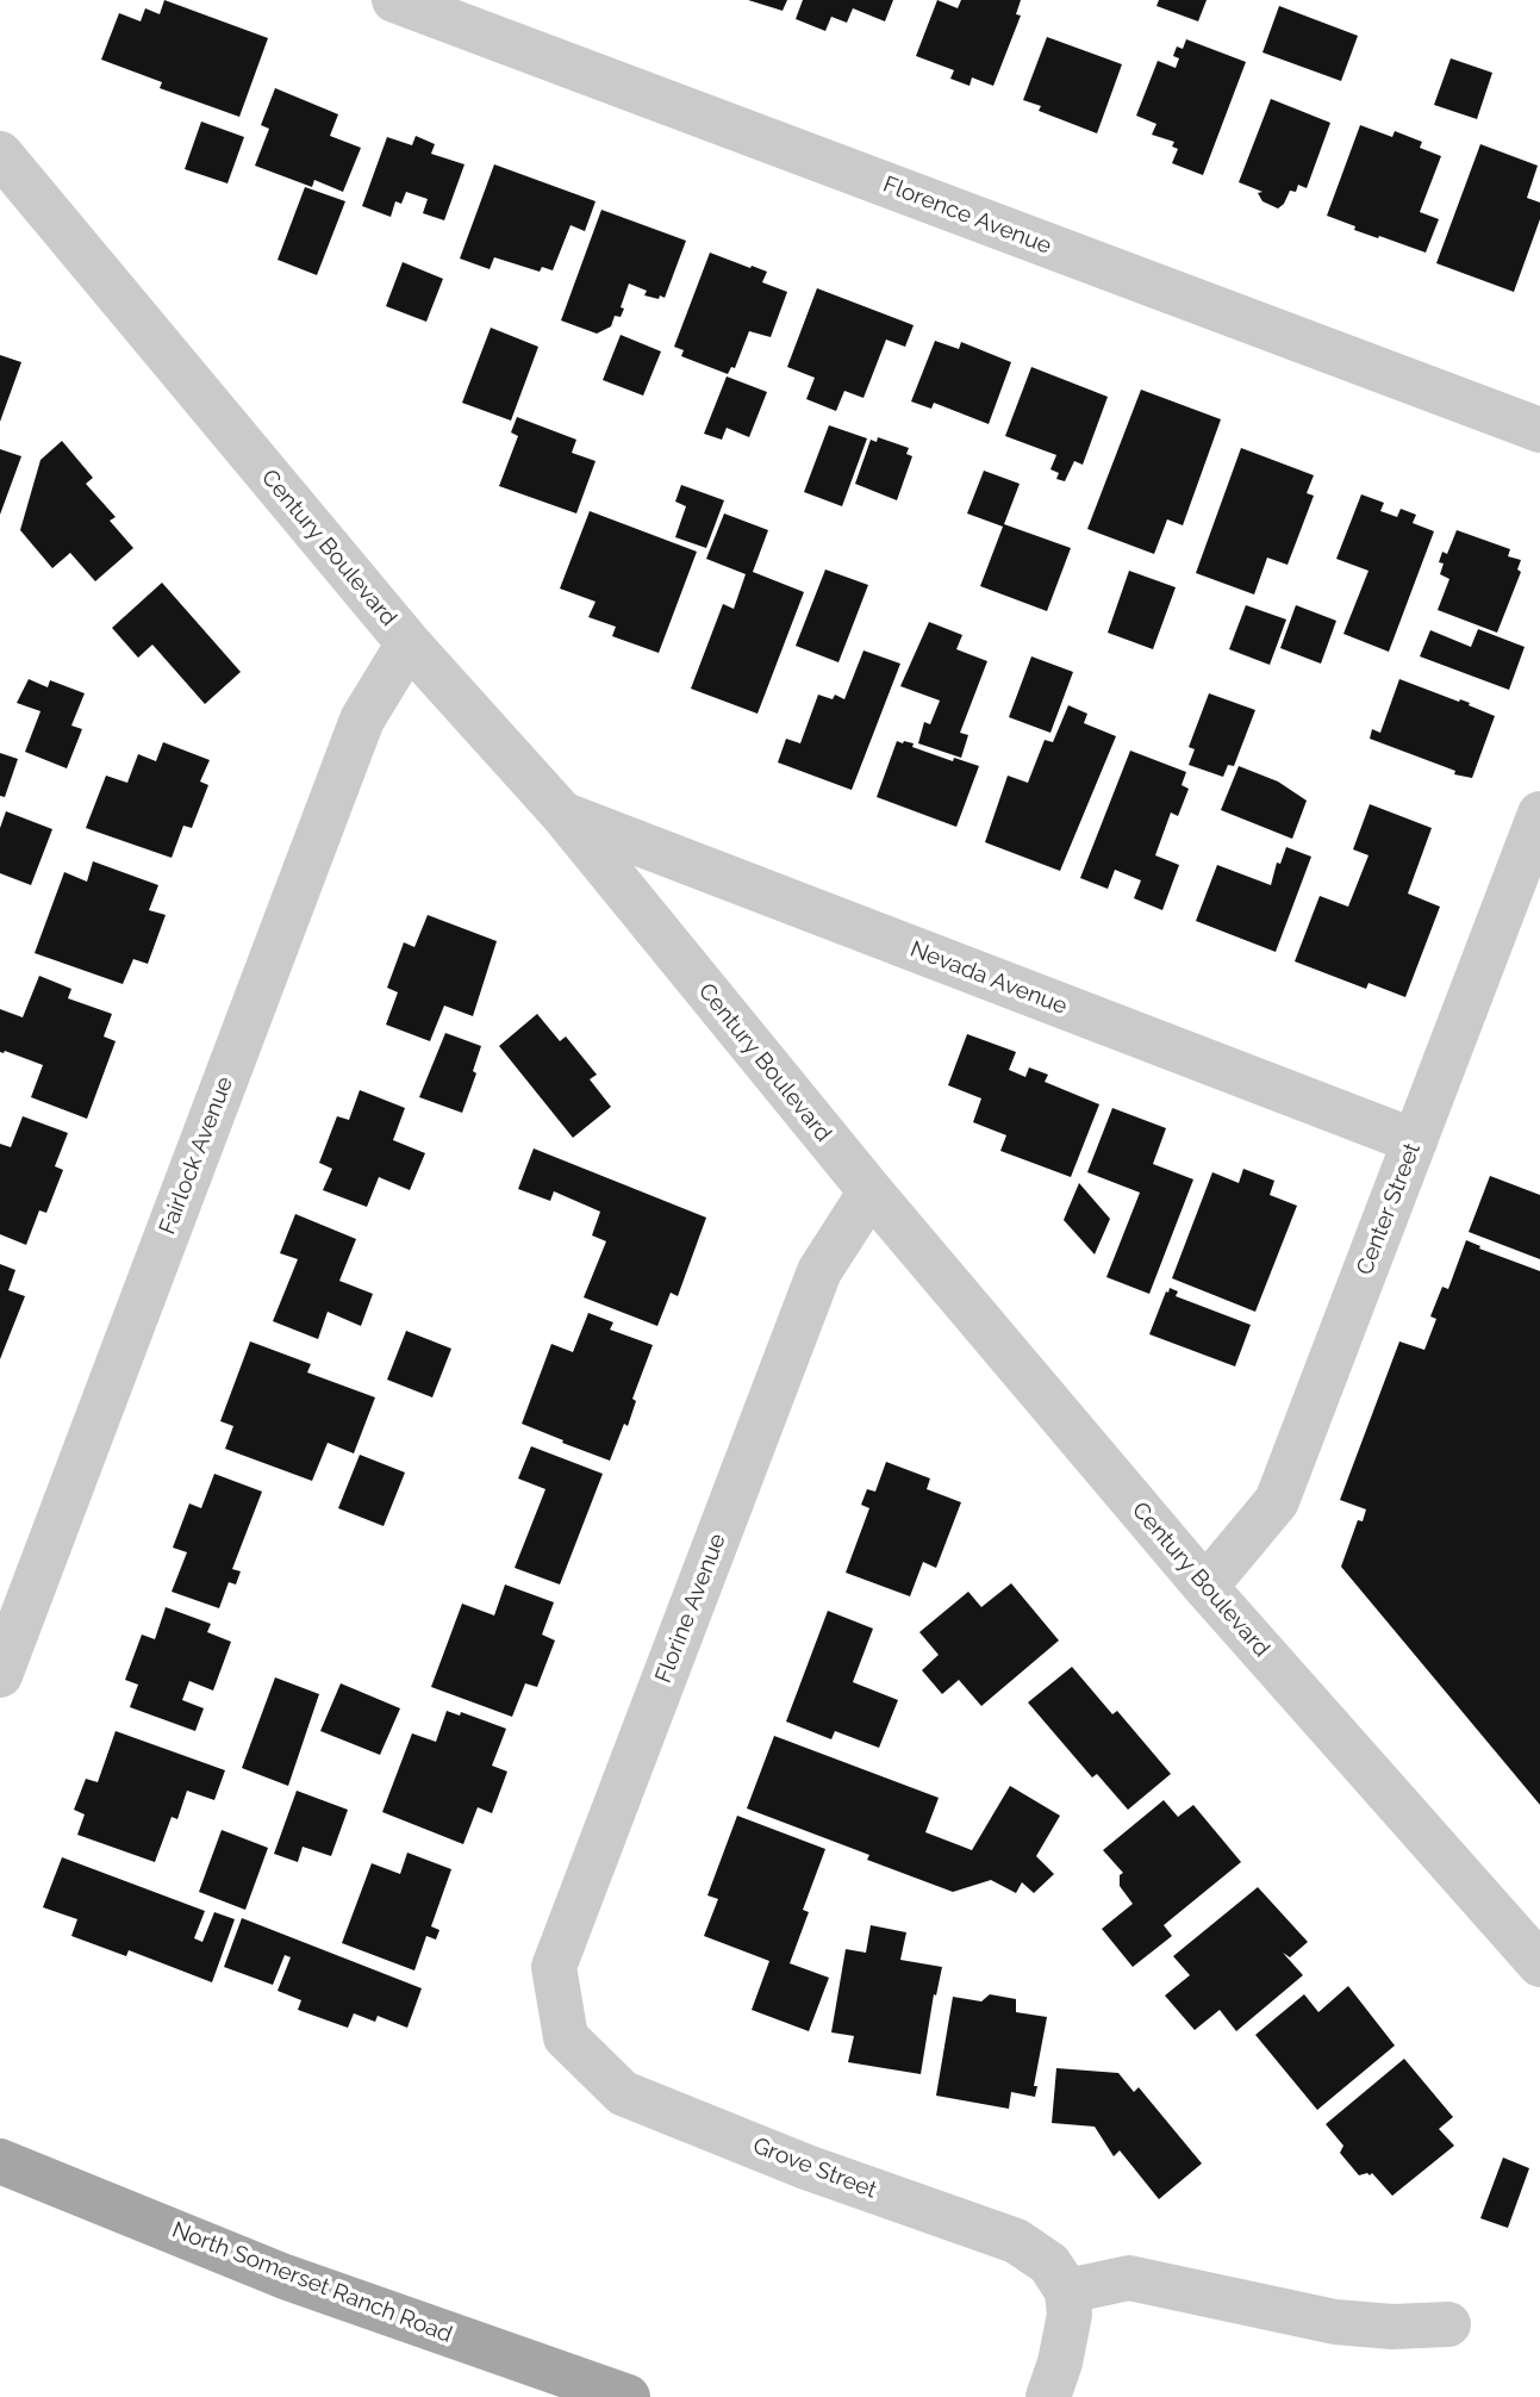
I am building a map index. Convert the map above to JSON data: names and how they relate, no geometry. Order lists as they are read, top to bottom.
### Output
{
  "streets": {
    "main road": ["North Somerset Ranch Road"],
    "street": [
      "Florence Avenue",
      "Century Boulevard",
      "Nevada Avenue",
      "Fairlock Avenue",
      "Center Street",
      "Florine Avenue",
      "Grove Street"
    ]
  },
  "crossings": [
    ["Century Boulevard", "Nevada Avenue"],
    ["Century Boulevard", "Fairlock Avenue"],
    ["Century Boulevard", "Center Street"],
    ["Century Boulevard", "Florine Avenue"],
    ["Nevada Avenue", "Center Street"],
    ["Florine Avenue", "Grove Street"]
  ]
}
